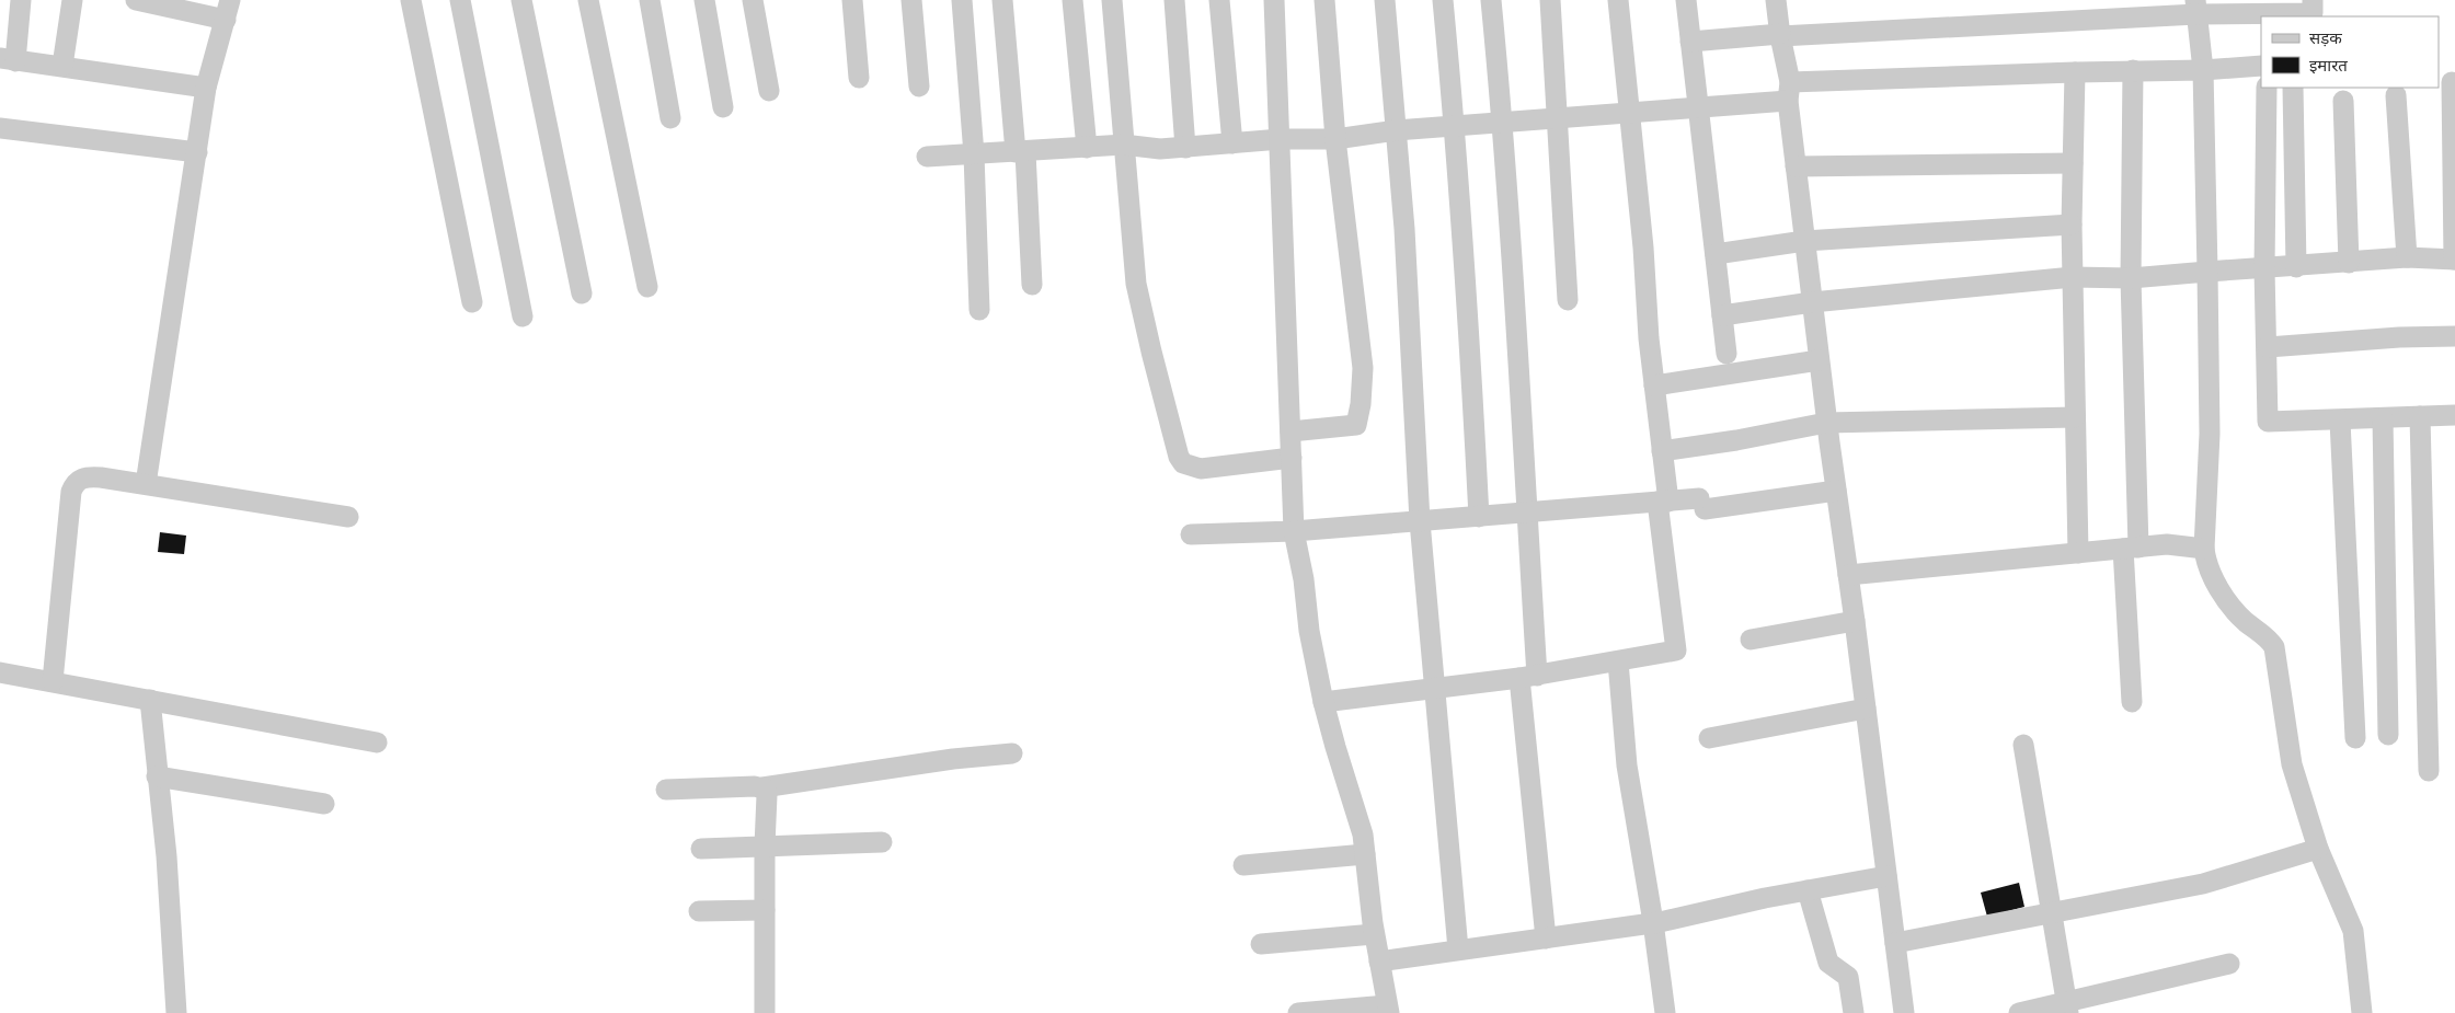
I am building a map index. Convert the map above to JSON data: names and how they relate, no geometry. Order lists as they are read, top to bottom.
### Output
{
  "legend": ["सड़क", "इमारत"]
}
